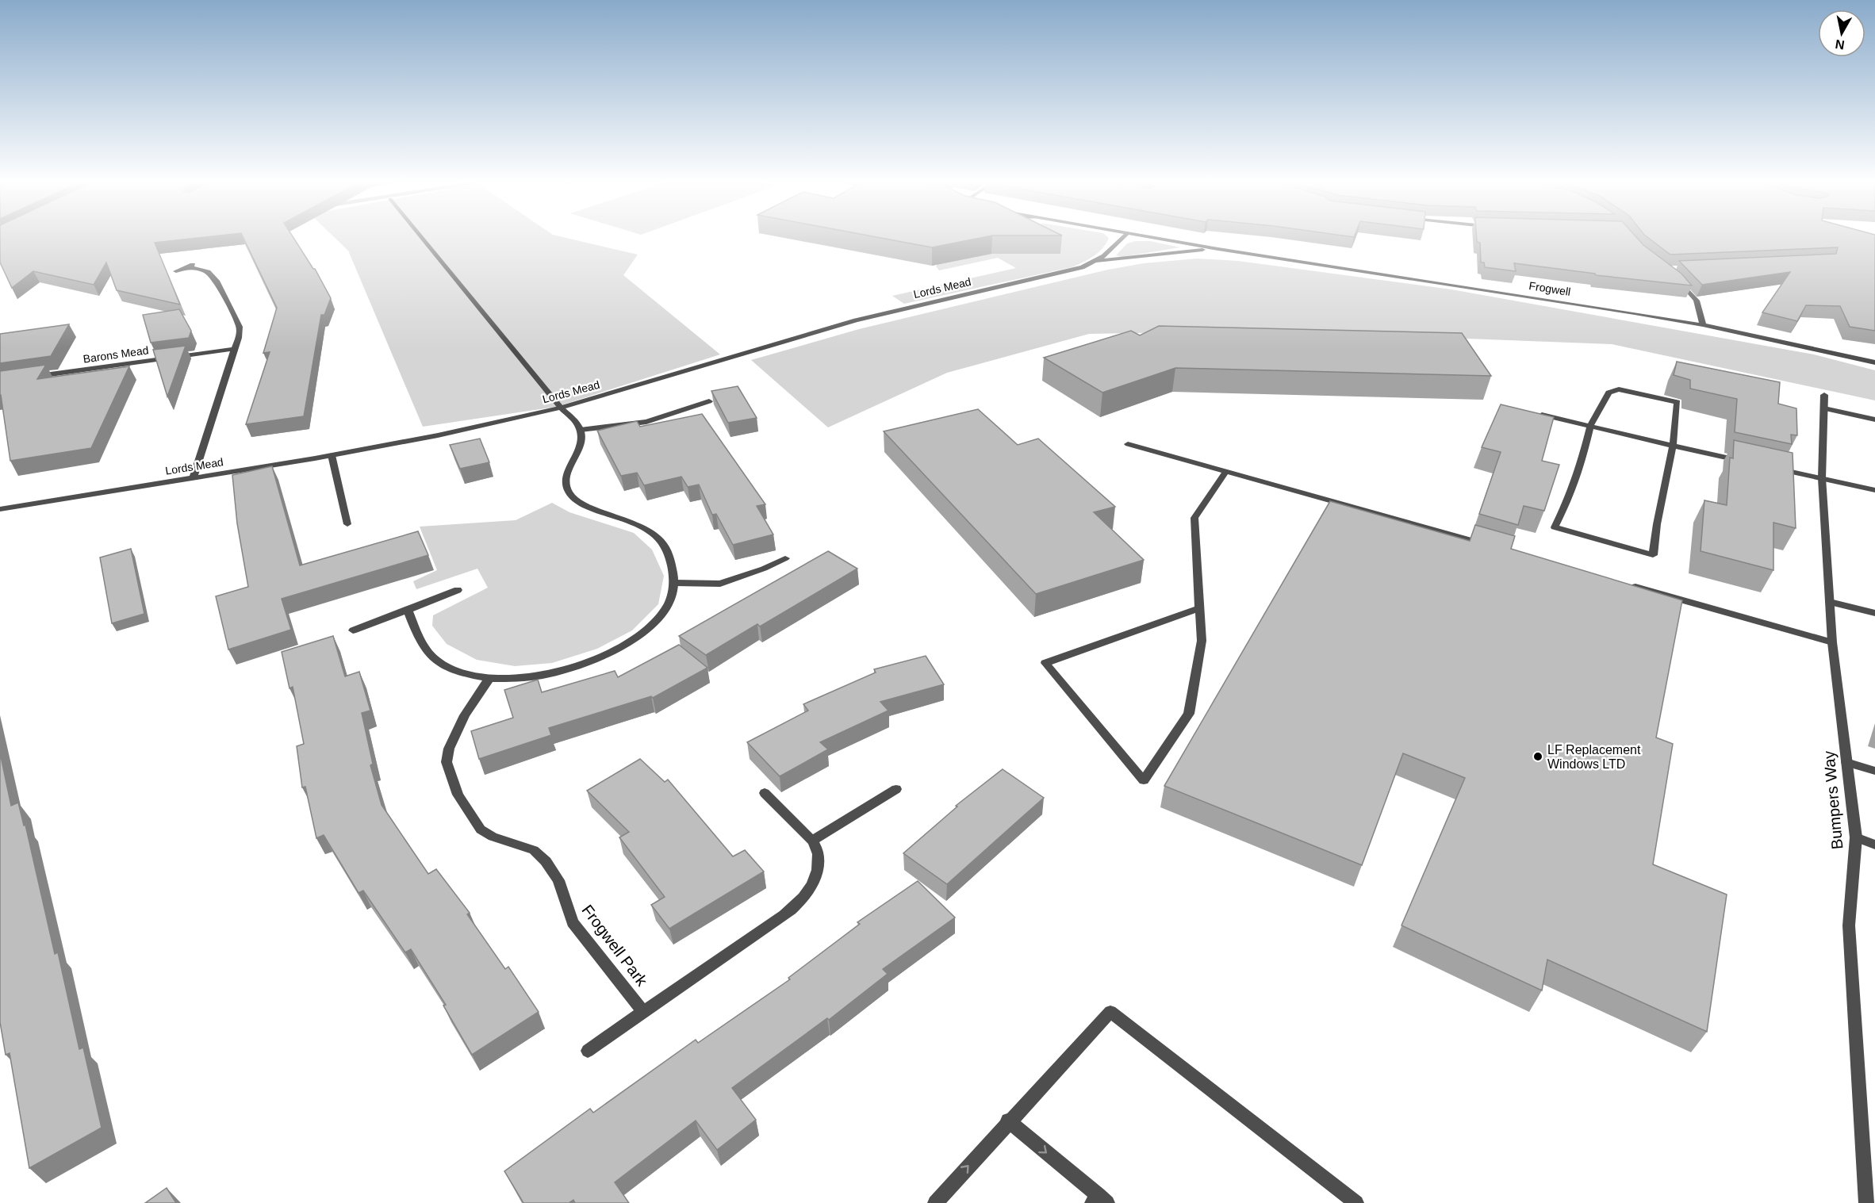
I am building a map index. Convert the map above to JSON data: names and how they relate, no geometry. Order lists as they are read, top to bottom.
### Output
{
  "streets": {
    "street": [
      "Lords Mead",
      "Frogwell",
      "Barons Mead",
      "Bumpers Way",
      "Frogwell Park"
    ]
  },
  "crossings": [
    ["Lords Mead", "Frogwell"]
  ],
  "places": ["LF Replacement Windows LTD"],
  "north": "bottom"
}
